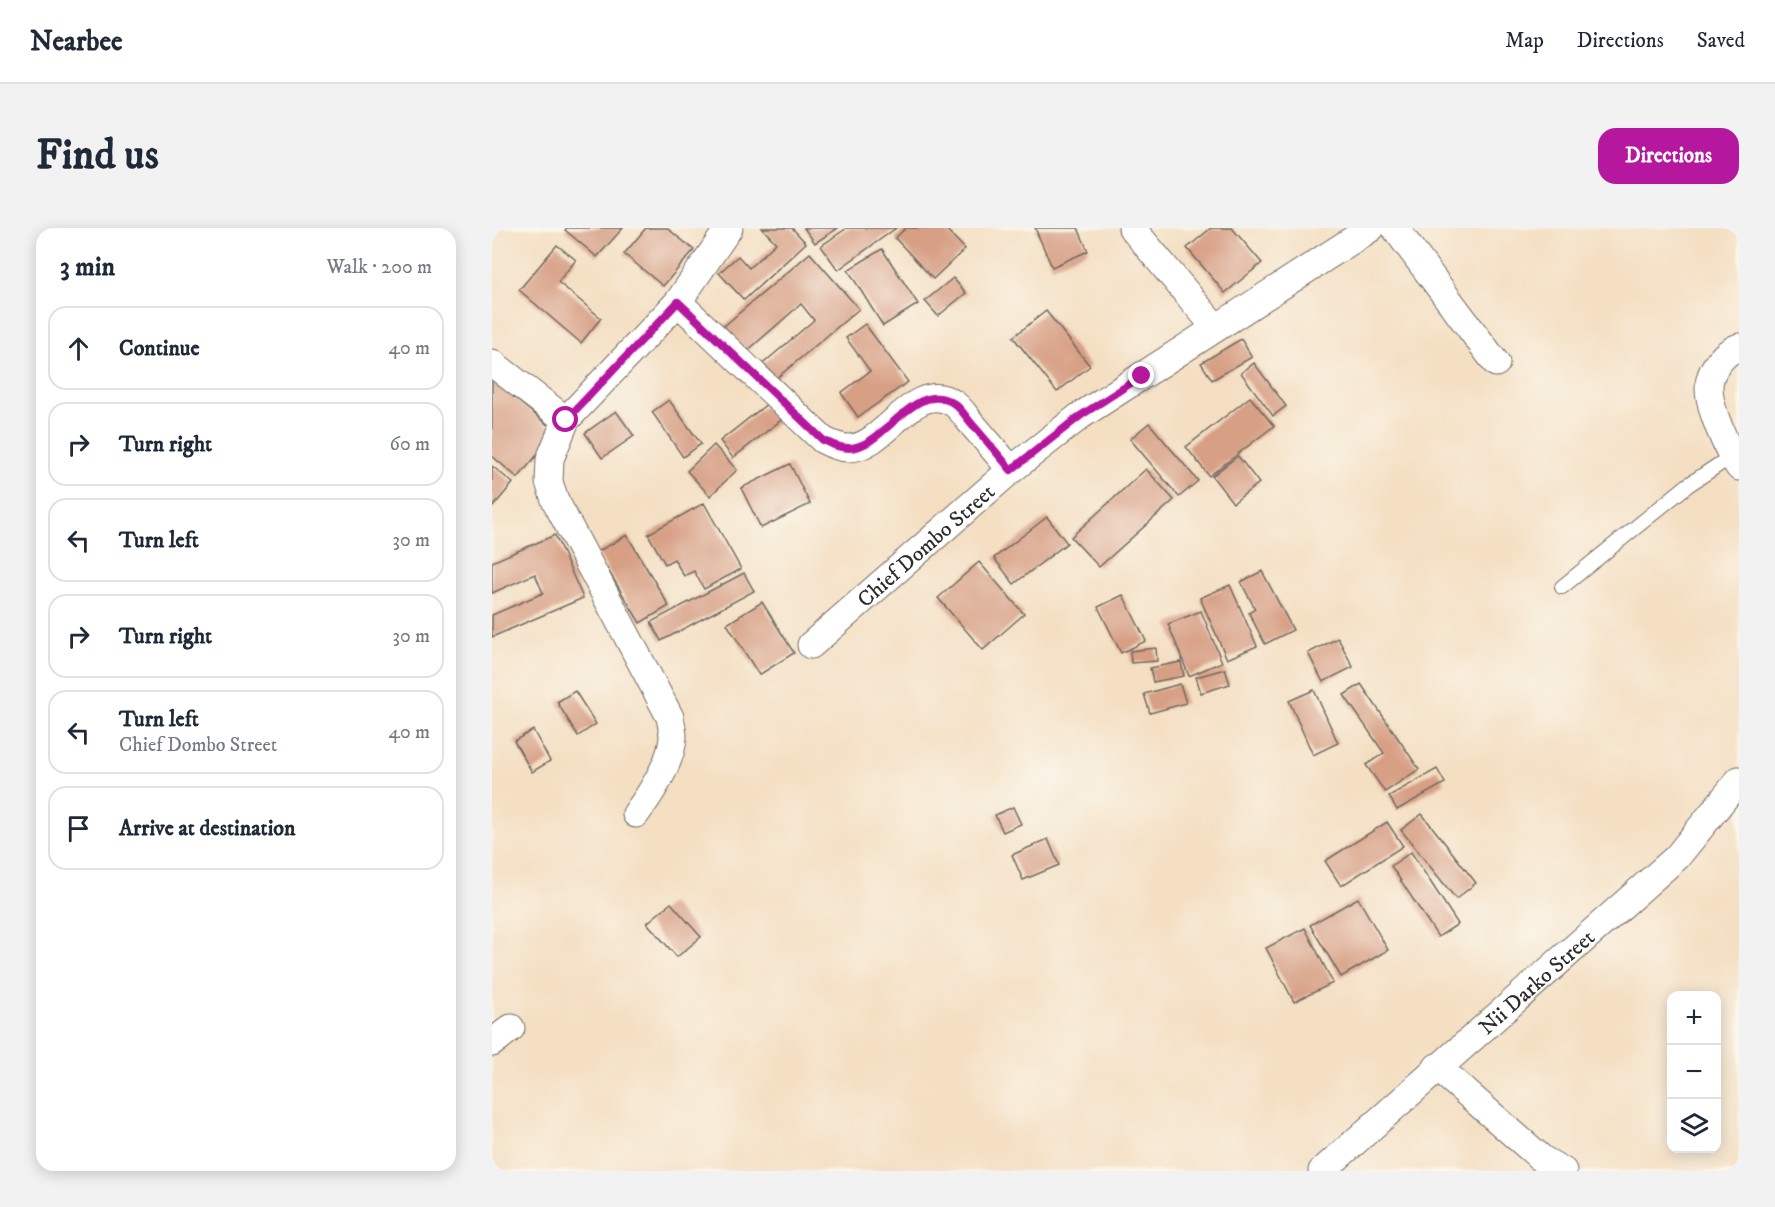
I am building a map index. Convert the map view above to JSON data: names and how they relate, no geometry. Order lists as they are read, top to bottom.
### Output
{
  "streets": {
    "street": ["Chief Dombo Street", "Nii Darko Street"]
  },
  "page": {
    "header": "Nearbee",
    "nav": ["Map", "Directions", "Saved"],
    "buttons": "Directions",
    "title": "Find us",
    "heading": ["3 min", "Walk · 200 m"],
    "list": [
      ["Continue", "40 m"],
      ["Turn right", "60 m"],
      ["Turn left", "30 m"],
      ["Turn right", "30 m"],
      ["Turn left", "Chief Dombo Street", "40 m"],
      "Arrive at destination"
    ],
    "map_buttons": ["+", "−"]
  }
}
